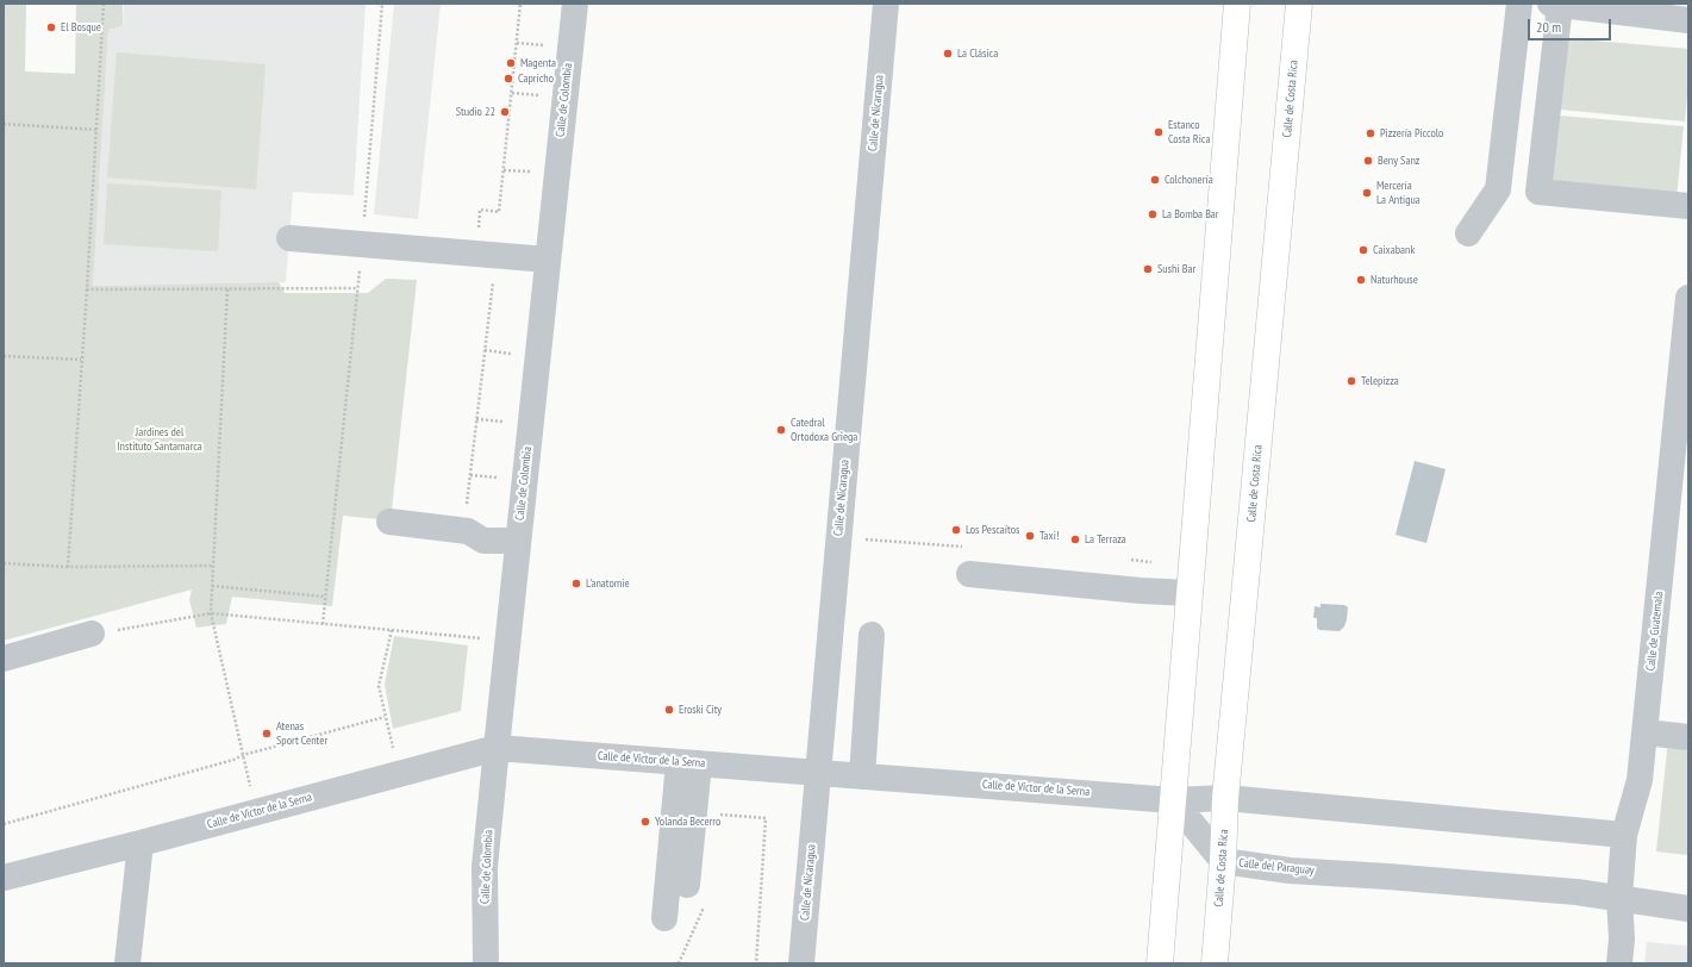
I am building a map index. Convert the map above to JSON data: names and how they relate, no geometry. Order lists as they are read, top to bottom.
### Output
{
  "streets": {
    "main road": ["Calle de Costa Rica"],
    "street": [
      "Calle de Colombia",
      "Calle de Nicaragua",
      "Calle de Guatemala",
      "Calle de Víctor de la Serna",
      "Calle del Paraguay"
    ]
  },
  "crossings": [
    ["Calle de Costa Rica", "Calle del Paraguay"],
    ["Calle de Colombia", "Calle de Víctor de la Serna"],
    ["Calle de Nicaragua", "Calle de Víctor de la Serna"],
    ["Calle de Guatemala", "Calle del Paraguay"],
    ["Calle de Víctor de la Serna", "Calle del Paraguay"]
  ],
  "parks": ["Jardines del Instituto Santamarca"],
  "places": [
    "El Bosque",
    "La Clásica",
    "Magenta",
    "Capricho",
    "Studio 22",
    "Estanco Costa Rica",
    "Pizzería Piccolo",
    "Beny Sanz",
    "Colchonería",
    "Mercería La Antigua",
    "La Bomba Bar",
    "Caixabank",
    "Sushi Bar",
    "Naturhouse",
    "Telepizza",
    "Catedral Ortodoxa Griega",
    "Los Pescaítos",
    "Taxi!",
    "La Terraza",
    "L'anatomie",
    "Eroski City",
    "Atenas Sport Center",
    "Yolanda Becerro"
  ],
  "scale_bar": "20 m"
}
